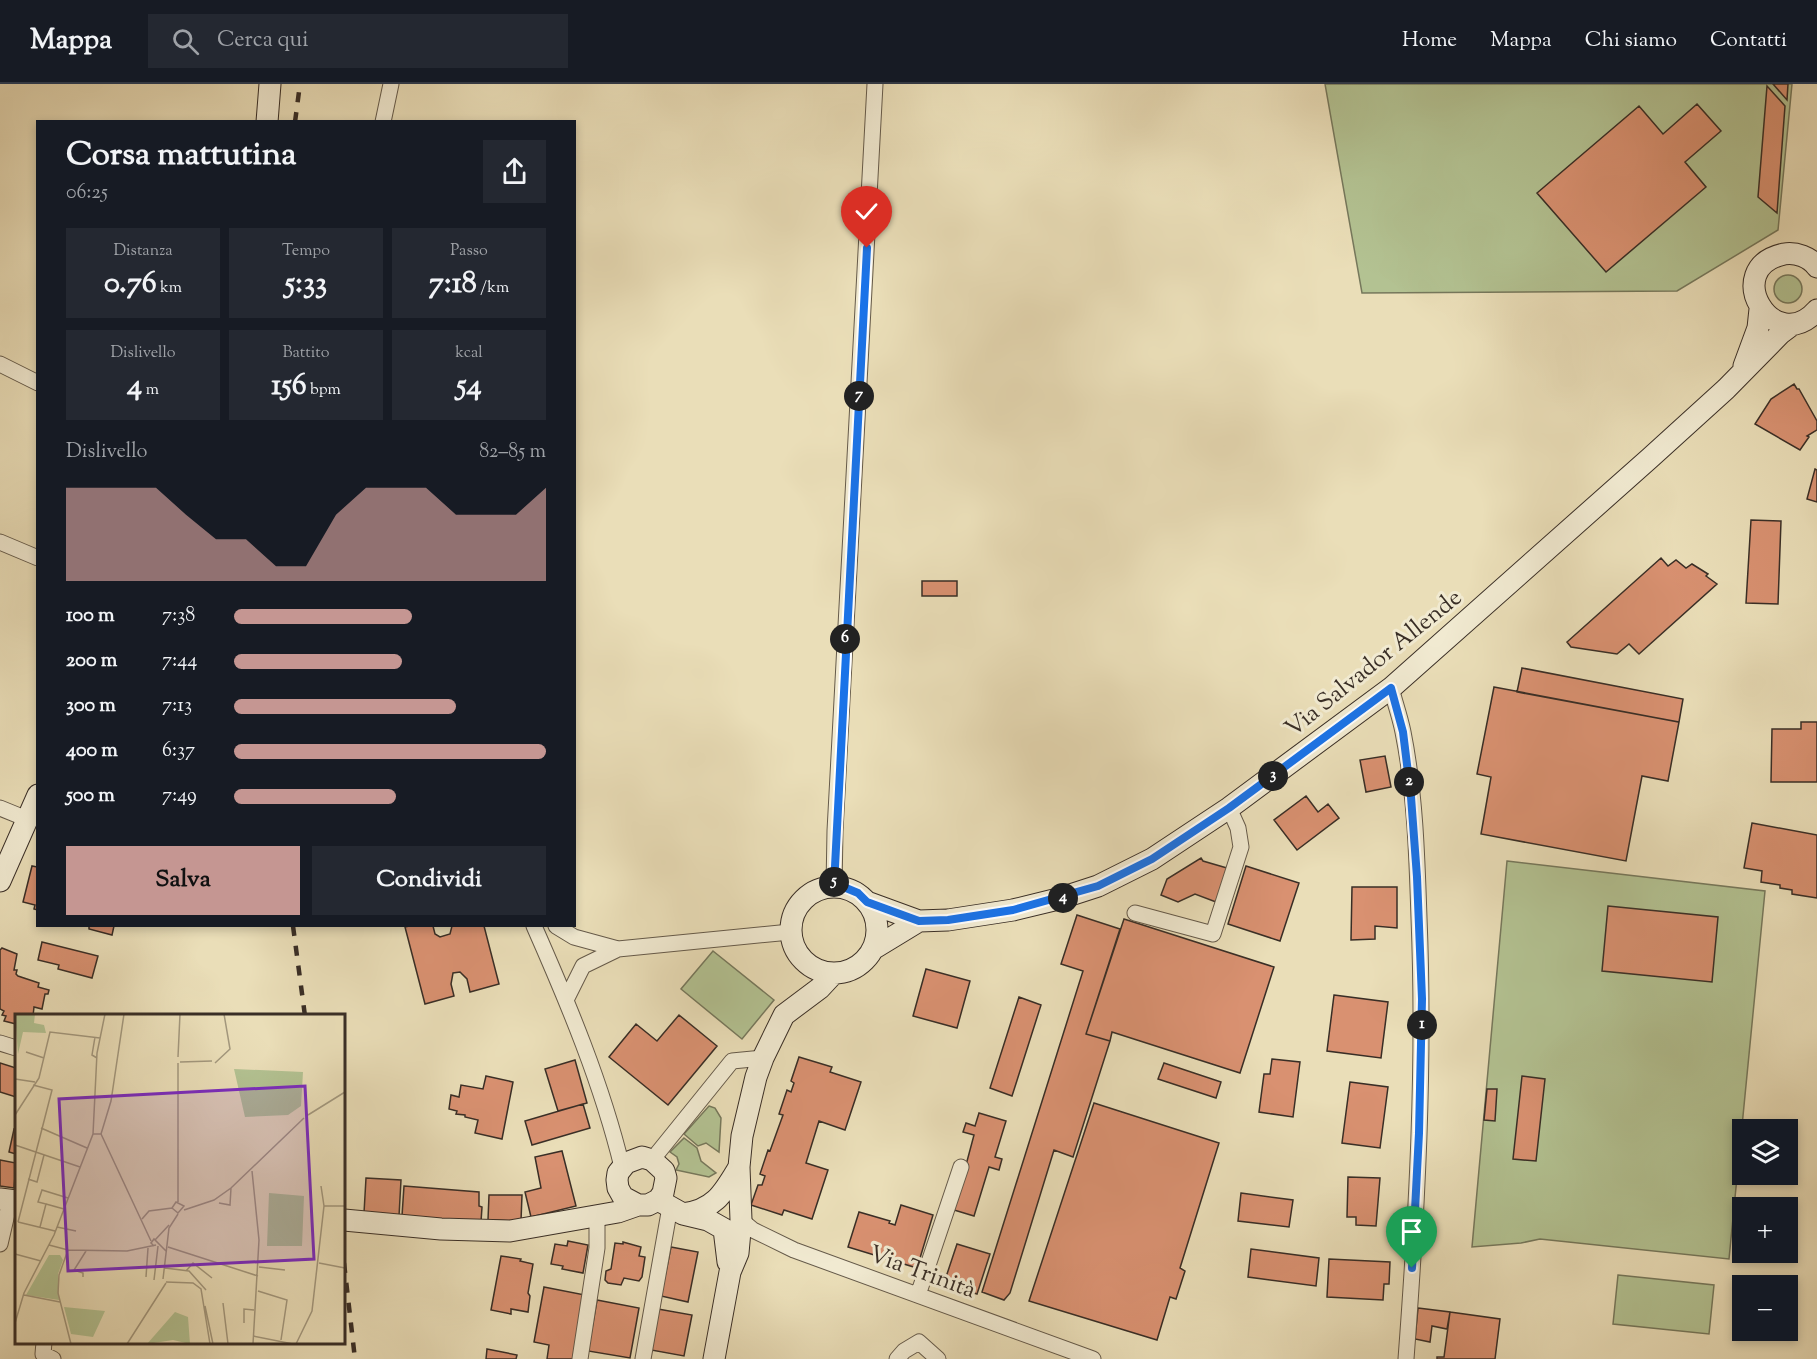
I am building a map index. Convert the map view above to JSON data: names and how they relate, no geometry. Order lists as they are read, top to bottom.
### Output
{
  "streets": {
    "street": ["Via Salvador Allende", "Via Trinità"]
  },
  "page": {
    "header": "Mappa",
    "search": "Cerca qui",
    "nav": [
      "Home",
      "Mappa",
      "Chi siamo",
      "Contatti"
    ],
    "heading": ["Corsa mattutina", "06:25"],
    "stats": [
      ["Distanza", "0.76 km"],
      ["Tempo", "5:33"],
      ["Passo", "7:18 /km"],
      ["Dislivello", "4 m"],
      ["Battito", "156 bpm"],
      ["kcal", "54"]
    ],
    "pins": [
      "7",
      "6",
      "3",
      "2",
      "5",
      "4",
      "1"
    ],
    "chart": ["Dislivello", "82–85 m"],
    "list": [
      {
        "name": "100 m",
        "note": "7:38"
      },
      {
        "name": "200 m",
        "note": "7:44"
      },
      {
        "name": "300 m",
        "note": "7:13"
      },
      {
        "name": "400 m",
        "note": "6:37"
      },
      {
        "name": "500 m",
        "note": "7:49"
      }
    ],
    "buttons": ["Salva", "Condividi"],
    "map_buttons": ["+", "−"]
  }
}
